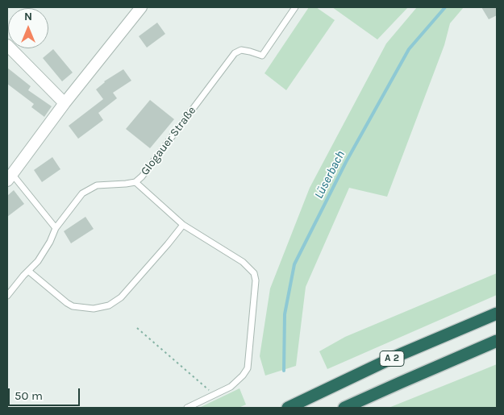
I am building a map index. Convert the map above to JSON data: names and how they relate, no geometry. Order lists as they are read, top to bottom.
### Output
{
  "streets": {
    "highway": ["A 2"],
    "lane": ["Glogauer Straße"]
  },
  "water": ["Lüserbach"],
  "scale_bar": "50 m",
  "north": "top"
}
